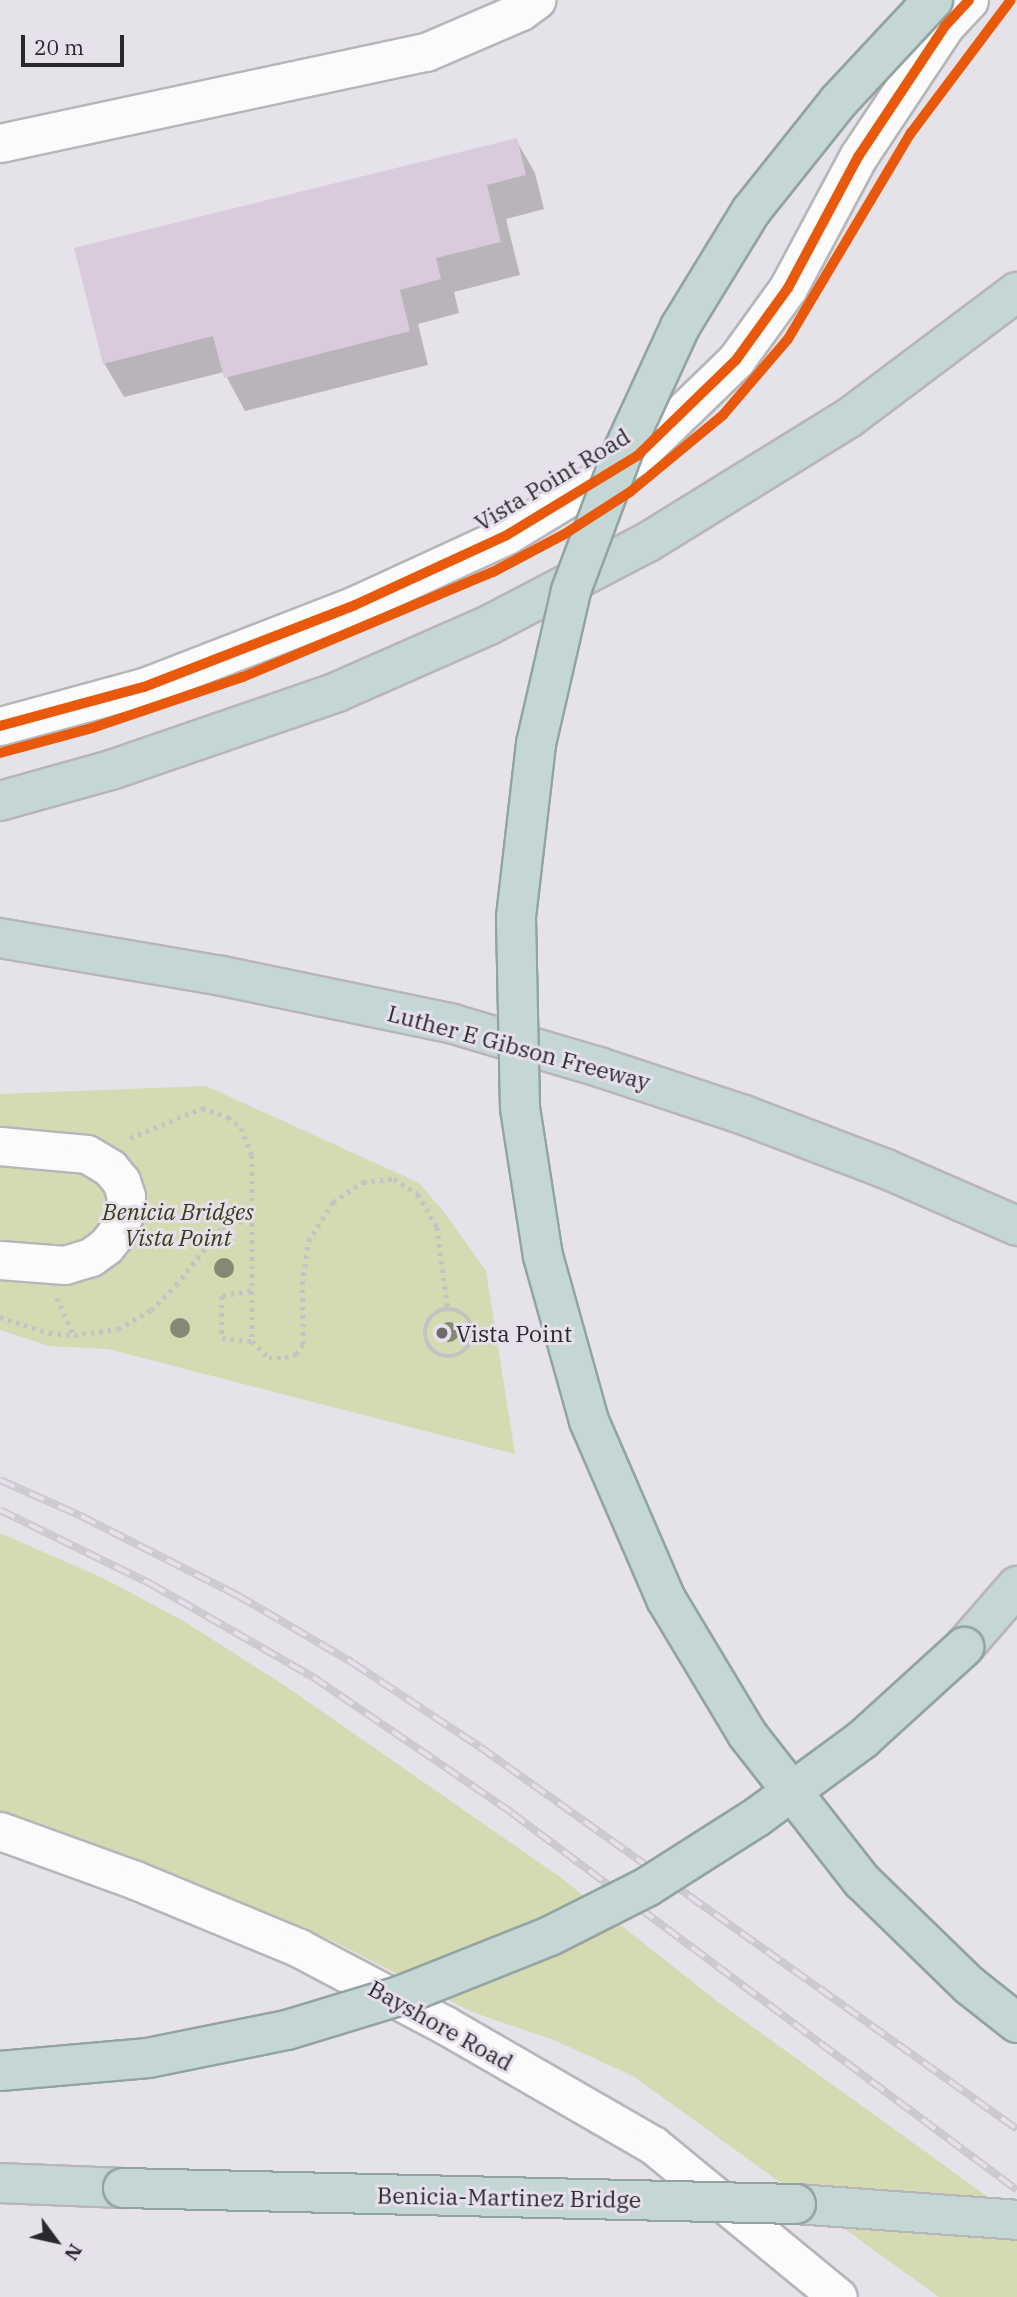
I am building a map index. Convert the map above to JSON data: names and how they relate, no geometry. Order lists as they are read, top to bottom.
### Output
{
  "streets": {
    "highway": ["Luther E Gibson Freeway", "Benicia-Martinez Bridge"],
    "street": ["Vista Point Road", "Bayshore Road"]
  },
  "parks": ["Benicia Bridges Vista Point"],
  "places": ["Vista Point"],
  "scale_bar": "20 m",
  "north": "bottom right"
}
